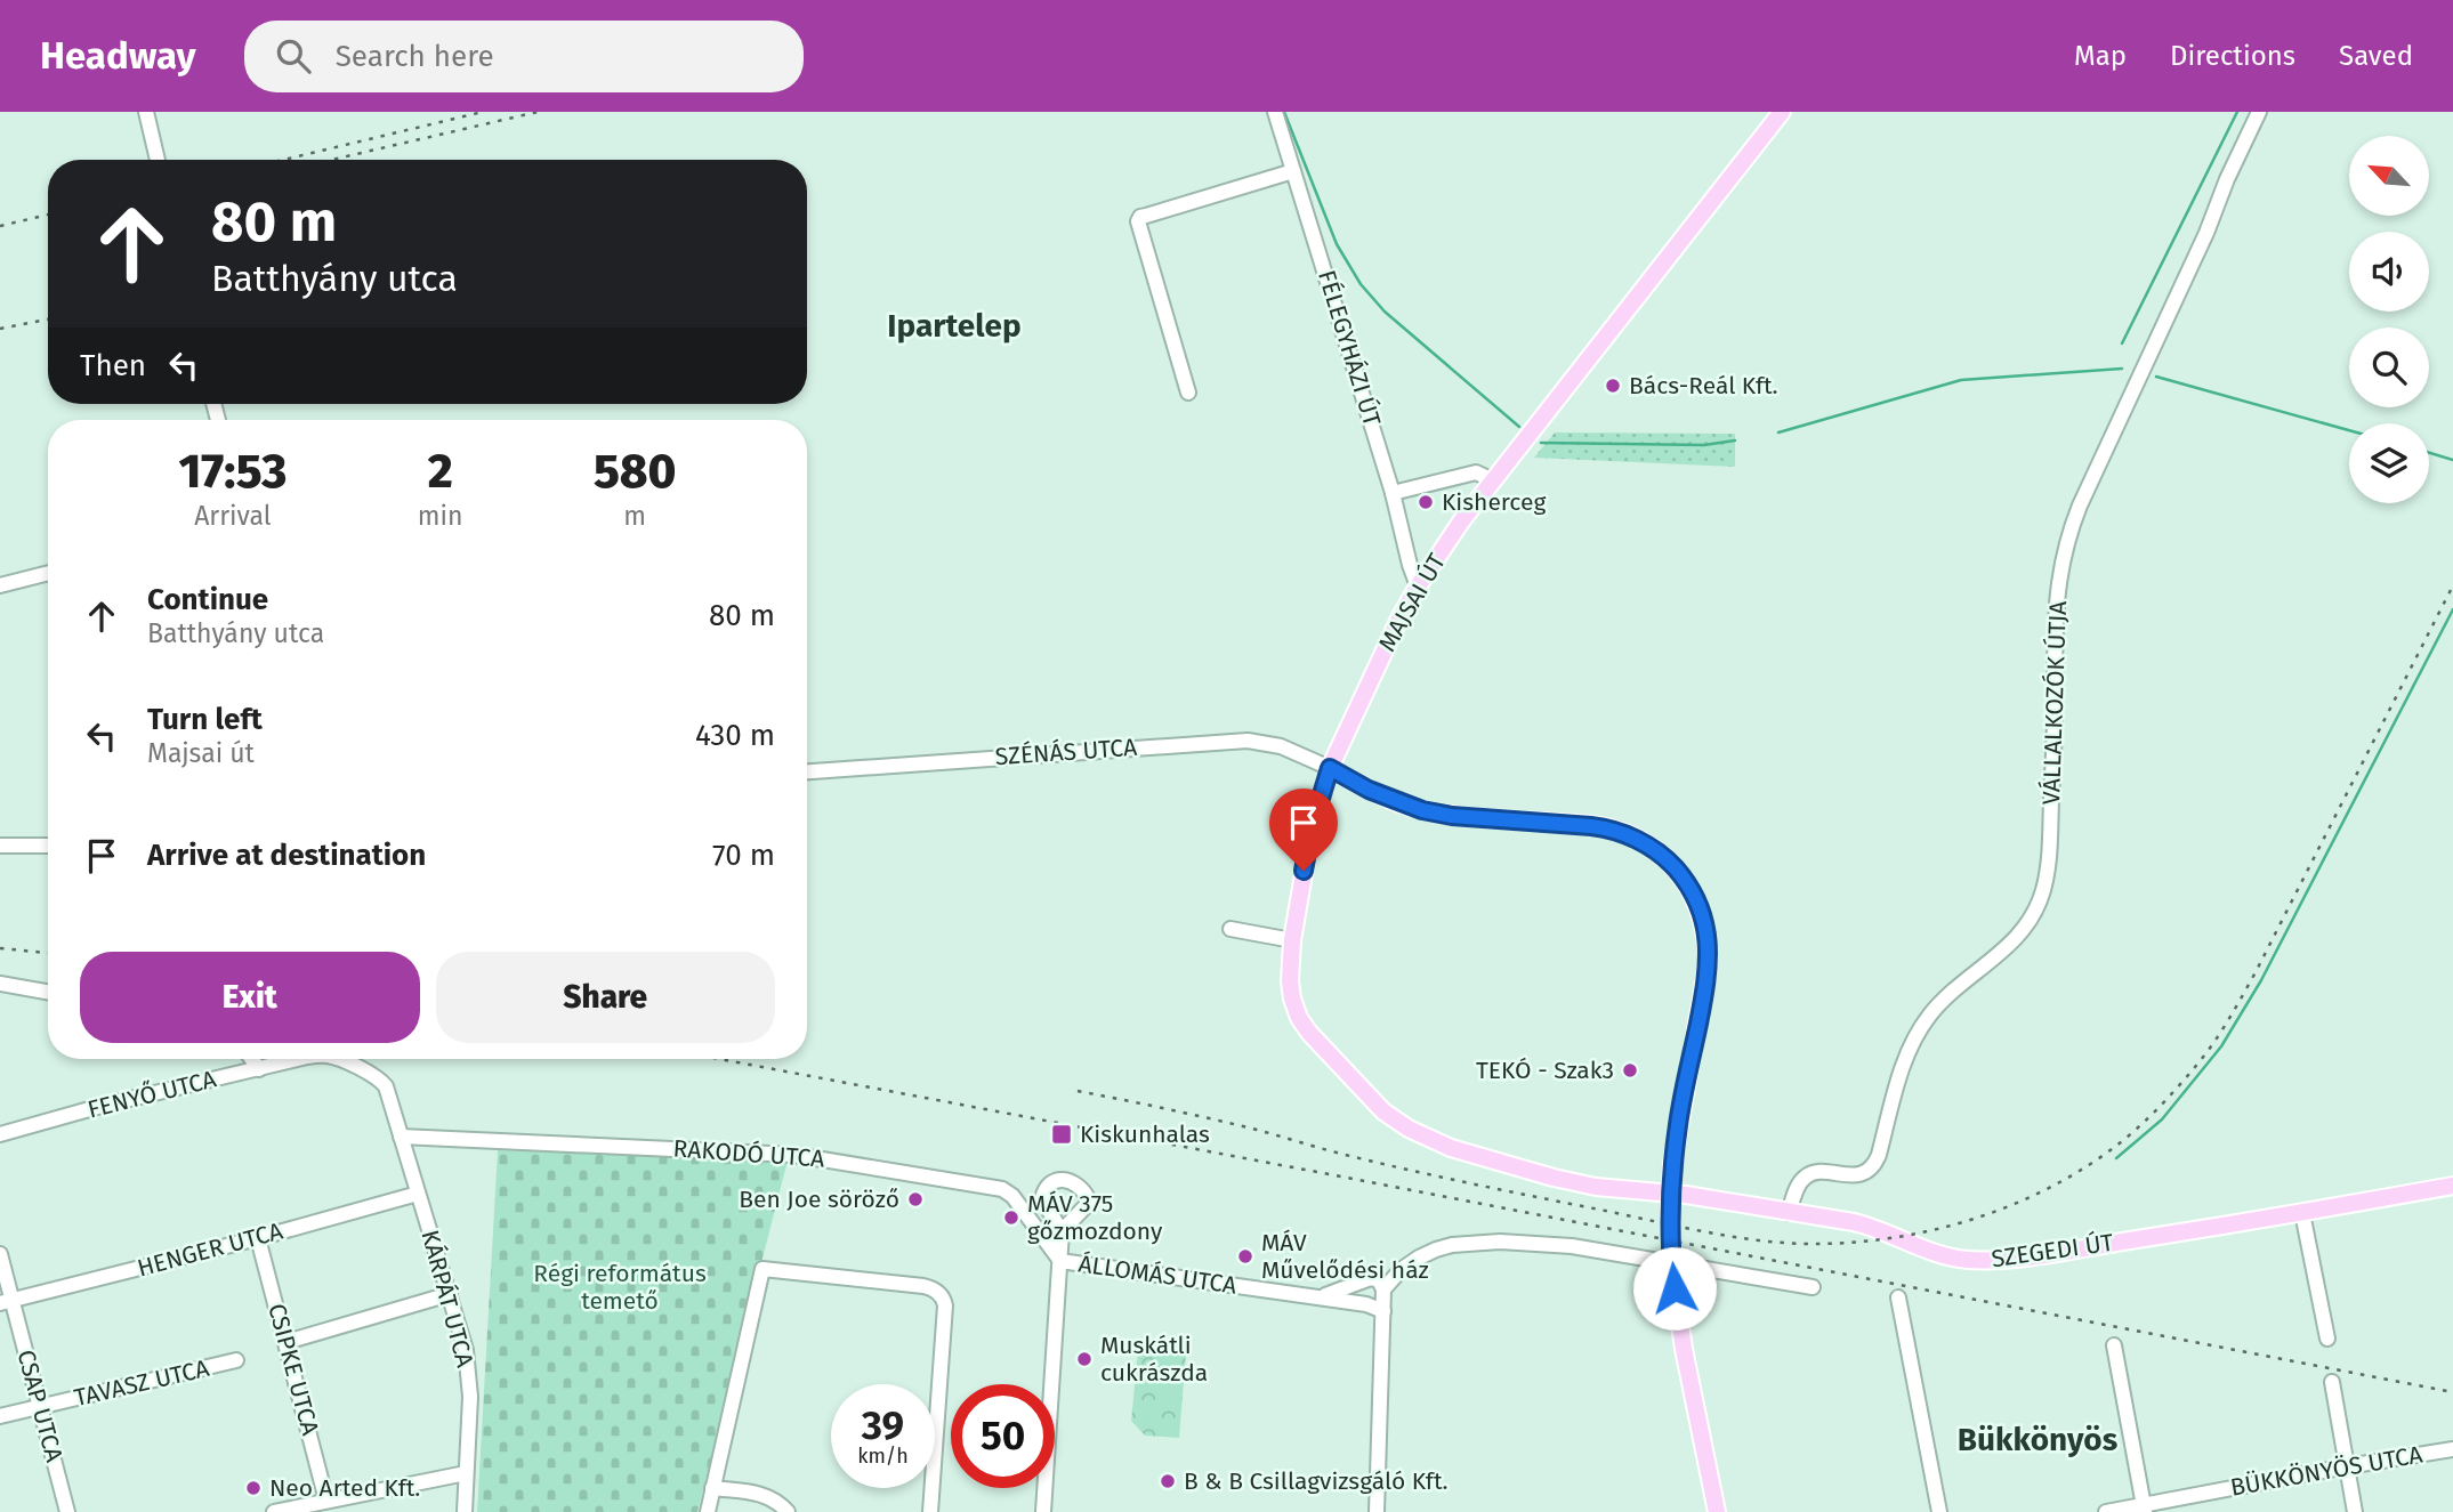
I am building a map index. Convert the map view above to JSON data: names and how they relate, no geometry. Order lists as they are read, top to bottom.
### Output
{
  "streets": {
    "main road": ["MAJSAI ÚT", "SZEGEDI ÚT"],
    "street": [
      "FÉLEGYHÁZI ÚT",
      "VÁLLALKOZÓK ÚTJA",
      "SZÉNÁS UTCA",
      "FENYŐ UTCA",
      "RAKODÓ UTCA",
      "HENGER UTCA",
      "ÁLLOMÁS UTCA",
      "KÁRPÁT UTCA",
      "CSIPKE UTCA",
      "TAVASZ UTCA",
      "CSAP UTCA",
      "BÜKKÖNYÖS UTCA"
    ]
  },
  "crossings": [
    ["FÉLEGYHÁZI ÚT", "MAJSAI ÚT"],
    ["MAJSAI ÚT", "SZÉNÁS UTCA"],
    ["MAJSAI ÚT", "SZEGEDI ÚT"],
    ["VÁLLALKOZÓK ÚTJA", "SZEGEDI ÚT"],
    ["FENYŐ UTCA", "RAKODÓ UTCA"],
    ["FENYŐ UTCA", "KÁRPÁT UTCA"],
    ["RAKODÓ UTCA", "ÁLLOMÁS UTCA"],
    ["RAKODÓ UTCA", "KÁRPÁT UTCA"],
    ["HENGER UTCA", "KÁRPÁT UTCA"],
    ["HENGER UTCA", "CSIPKE UTCA"],
    ["HENGER UTCA", "CSAP UTCA"],
    ["TAVASZ UTCA", "CSAP UTCA"]
  ],
  "districts": ["Ipartelep", "Bükkönyös"],
  "parks": ["Régi református temető"],
  "places": {
    "other": [
      "Bács-Reál Kft.",
      "Kisherceg",
      "TEKÓ - Szak3",
      "Ben Joe söröző",
      "MÁV 375 gőzmozdony",
      "MÁV Művelődési ház",
      "Muskátli cukrászda",
      "B & B Csillagvizsgáló Kft.",
      "Neo Arted Kft."
    ],
    "transit": ["Kiskunhalas"]
  },
  "north": "top left",
  "page": {
    "header": "Headway",
    "search": "Search here",
    "nav": ["Map", "Directions", "Saved"],
    "turn": ["80 m", "Batthyány utca"],
    "then": "Then",
    "eta": [
      "17:53",
      "Arrival",
      "2",
      "min",
      "580",
      "m"
    ],
    "list": [
      {
        "name": "Continue",
        "note": "Batthyány utca",
        "value": "80 m"
      },
      {
        "name": "Turn left",
        "note": "Majsai út",
        "value": "430 m"
      },
      {
        "name": "Arrive at destination",
        "value": "70 m"
      }
    ],
    "buttons": ["Exit", "Share"],
    "speed": "39 km/h",
    "limit": "50"
  }
}
